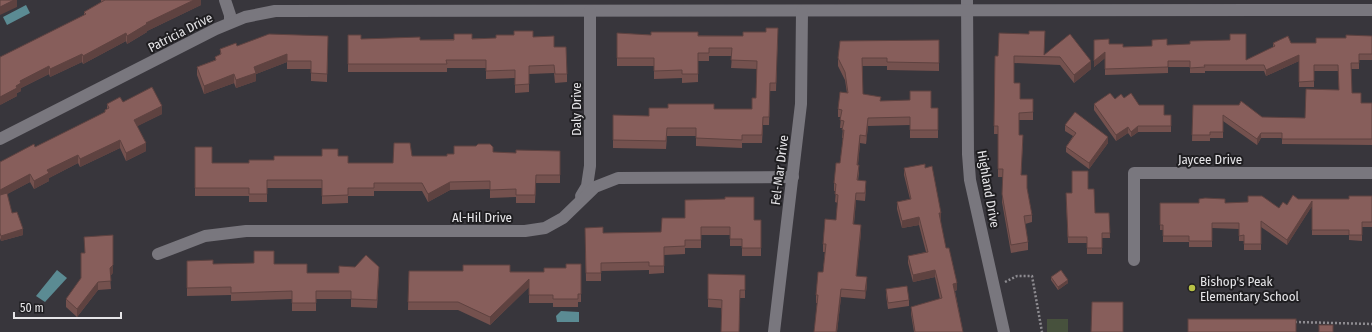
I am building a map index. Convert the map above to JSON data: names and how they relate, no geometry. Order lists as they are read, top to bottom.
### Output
{
  "streets": {
    "street": [
      "Patricia Drive",
      "Daly Drive",
      "Jaycee Drive",
      "Fel-Mar Drive",
      "Highland Drive",
      "Al-Hil Drive"
    ]
  },
  "crossings": [
    ["Patricia Drive", "Daly Drive"],
    ["Patricia Drive", "Fel-Mar Drive"],
    ["Patricia Drive", "Highland Drive"],
    ["Daly Drive", "Al-Hil Drive"],
    ["Fel-Mar Drive", "Al-Hil Drive"]
  ],
  "places": ["Bishop's Peak Elementary School"],
  "scale_bar": "50 m"
}
